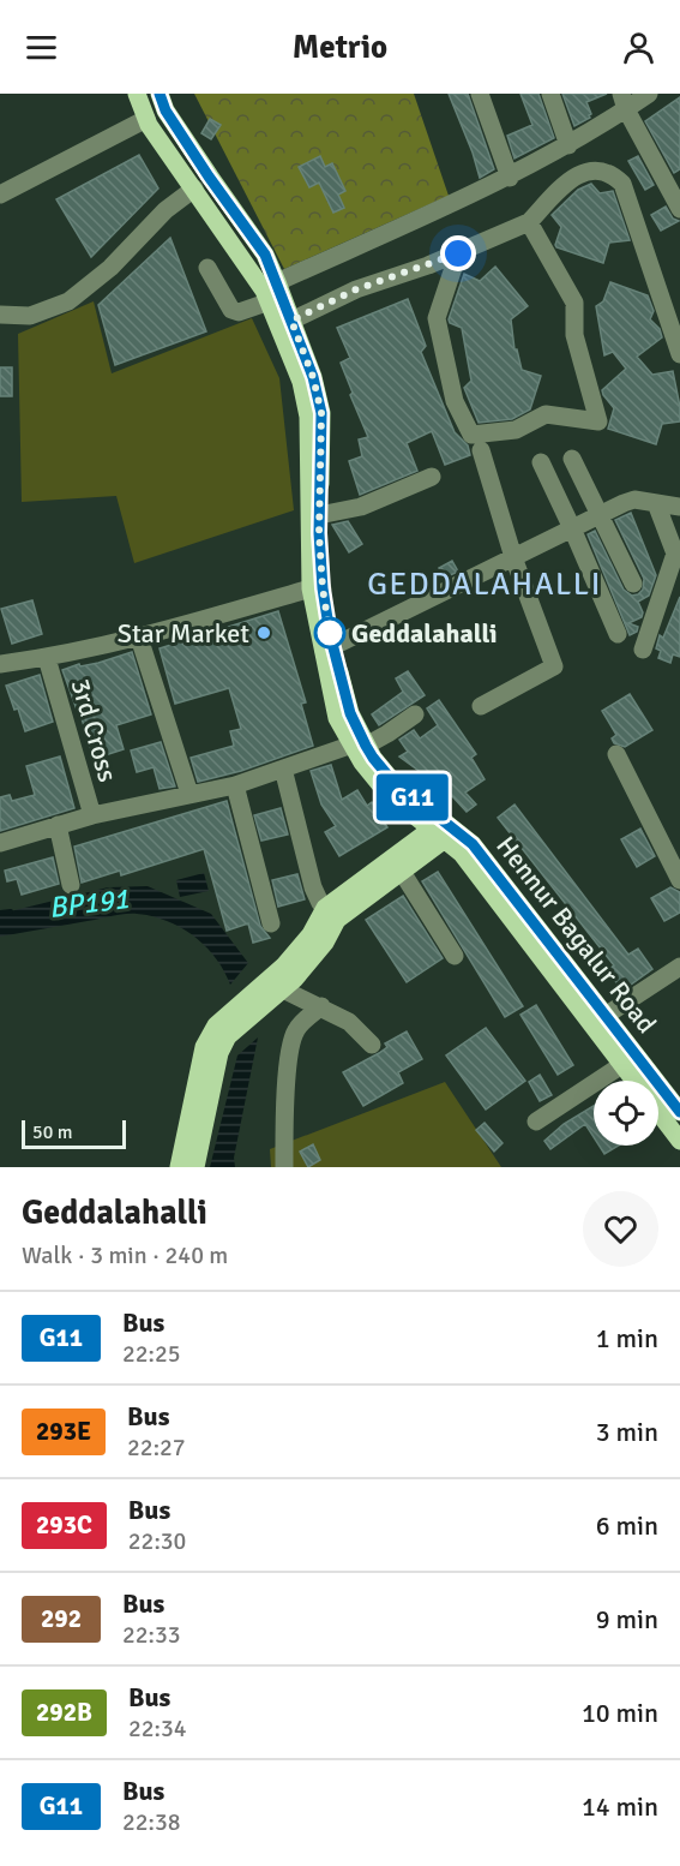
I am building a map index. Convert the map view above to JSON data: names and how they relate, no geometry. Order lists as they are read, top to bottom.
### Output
{
  "streets": {
    "main road": ["Hennur Bagalur Road"],
    "street": ["3rd Cross"]
  },
  "districts": ["GEDDALAHALLI"],
  "water": ["BP191"],
  "places": ["Star Market", "Geddalahalli"],
  "lines": ["bus line G11"],
  "scale_bar": "50 m",
  "page": {
    "header": "Metrio",
    "on_map": "G11",
    "scale": "50 m",
    "heading": ["Geddalahalli", "Walk · 3 min · 240 m"],
    "list": [
      {
        "mark": "G11",
        "name": "Bus",
        "note": "22:25",
        "value": "1 min"
      },
      {
        "mark": "293E",
        "name": "Bus",
        "note": "22:27",
        "value": "3 min"
      },
      {
        "mark": "293C",
        "name": "Bus",
        "note": "22:30",
        "value": "6 min"
      },
      {
        "mark": "292",
        "name": "Bus",
        "note": "22:33",
        "value": "9 min"
      },
      {
        "mark": "292B",
        "name": "Bus",
        "note": "22:34",
        "value": "10 min"
      },
      {
        "mark": "G11",
        "name": "Bus",
        "note": "22:38",
        "value": "14 min"
      }
    ]
  }
}
